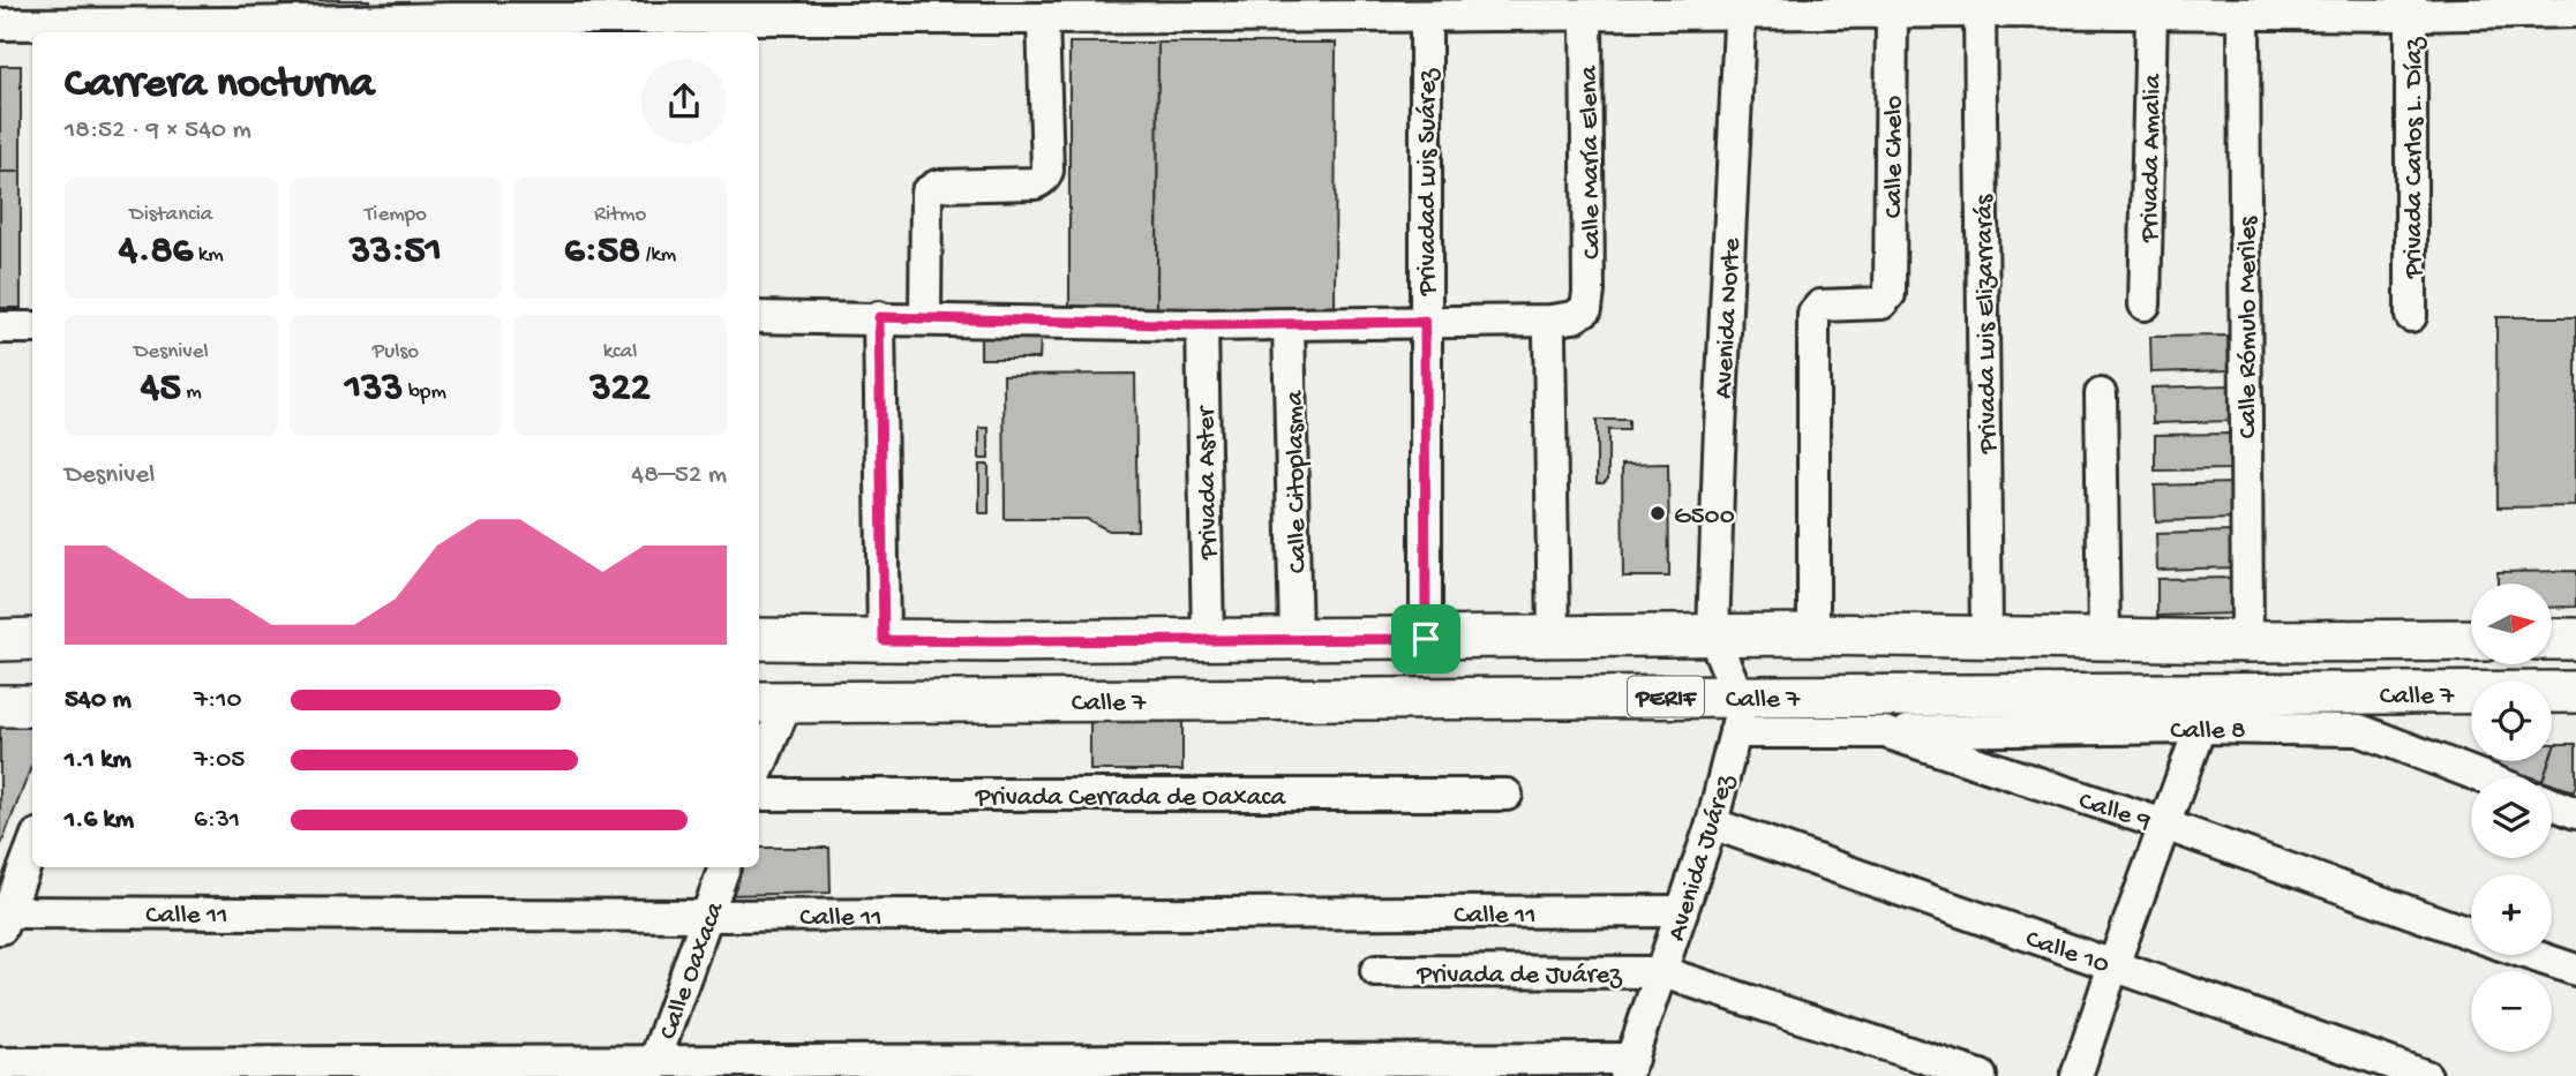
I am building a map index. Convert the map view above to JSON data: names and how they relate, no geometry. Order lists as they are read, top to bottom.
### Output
{
  "streets": {
    "main road": ["Calle 7", "PERIF"],
    "street": [
      "Calle Chelo",
      "Privada Amalia",
      "Privada Carlos L. Díaz",
      "Calle María Elena",
      "Privadad Luis Suárez",
      "Avenida Norte",
      "Privada Luis Elizarrarás",
      "Calle Rómulo Meriles",
      "Calle Citoplasma",
      "Privada Aster",
      "Calle 8",
      "Privada Cerrada de Oaxaca",
      "Calle 9",
      "Avenida Juárez",
      "Calle 11",
      "Calle 10",
      "Calle Oaxaca",
      "Privada de Juárez"
    ]
  },
  "crossings": [
    ["Calle María Elena", "Privadad Luis Suárez"],
    ["Calle Rómulo Meriles", "Calle 7"],
    ["Calle 7", "Calle 9"],
    ["Calle 7", "Avenida Juárez"],
    ["Calle 8", "Calle 9"],
    ["Calle 9", "Avenida Juárez"],
    ["Avenida Juárez", "Calle 11"],
    ["Avenida Juárez", "Calle 10"],
    ["Avenida Juárez", "Privada de Juárez"],
    ["Calle 11", "Calle Oaxaca"]
  ],
  "places": ["G500"],
  "north": "right",
  "page": {
    "heading": ["Carrera nocturna", "18:52 · 9 × 540 m"],
    "stats": [
      ["Distancia", "4.86 km"],
      ["Tiempo", "33:51"],
      ["Ritmo", "6:58 /km"],
      ["Desnivel", "45 m"],
      ["Pulso", "133 bpm"],
      ["kcal", "322"]
    ],
    "chart": ["Desnivel", "48–52 m"],
    "map_buttons": ["+", "−"],
    "list": [
      {
        "name": "540 m",
        "note": "7:10"
      },
      {
        "name": "1.1 km",
        "note": "7:05"
      },
      {
        "name": "1.6 km",
        "note": "6:31"
      }
    ]
  }
}
